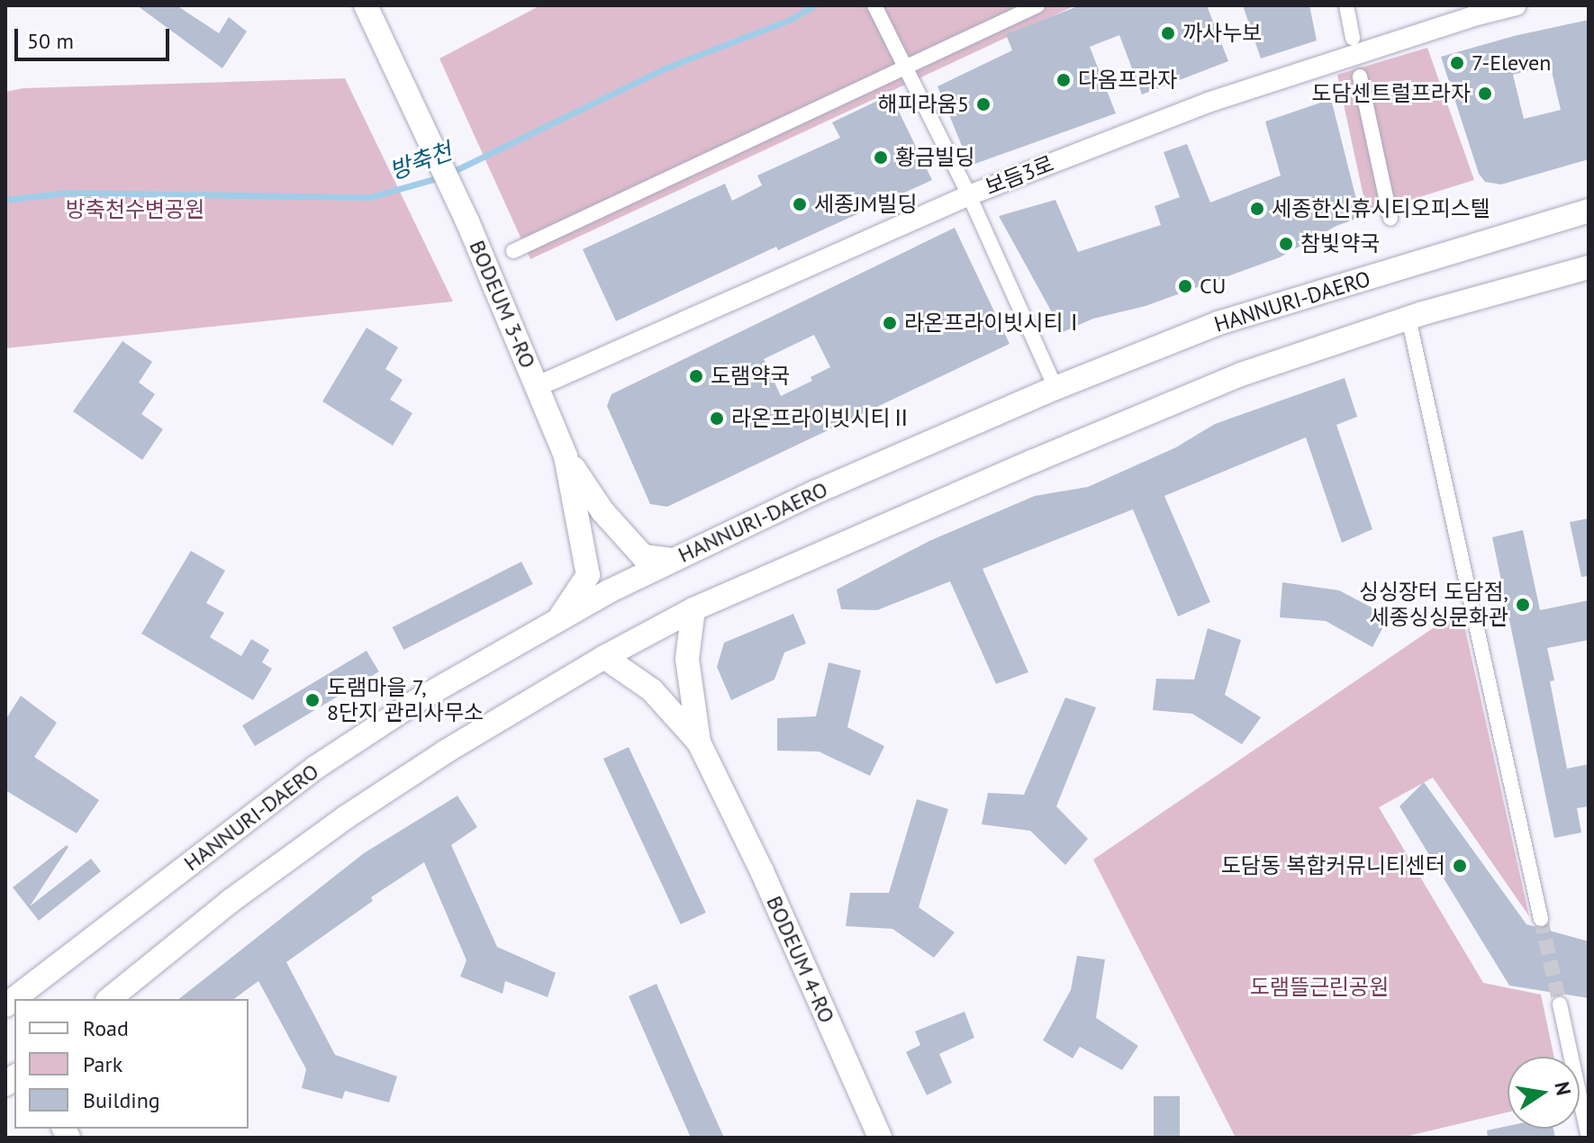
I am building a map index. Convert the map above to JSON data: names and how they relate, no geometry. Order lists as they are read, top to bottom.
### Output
{
  "streets": {
    "street": [
      "보듬3로",
      "HANNURI-DAERO",
      "BODEUM 3-RO",
      "BODEUM 4-RO"
    ]
  },
  "crossings": [
    ["보듬3로", "BODEUM 3-RO"]
  ],
  "water": ["방축천"],
  "parks": ["방축천수변공원", "도램뜰근린공원"],
  "places": [
    "까사누보",
    "7-Eleven",
    "다옴프라자",
    "도담센트럴프라자",
    "해피라움5",
    "황금빌딩",
    "세종JM빌딩",
    "세종한신휴시티오피스텔",
    "참빛약국",
    "CU",
    "라온프라이빗시티Ⅰ",
    "도램약국",
    "라온프라이빗시티Ⅱ",
    "싱싱장터 도담점, 세종싱싱문화관",
    "도램마을 7, 8단지 관리사무소",
    "도담동 복합커뮤니티센터"
  ],
  "legend": ["Road", "Park", "Building"],
  "scale_bar": "50 m",
  "north": "right"
}
